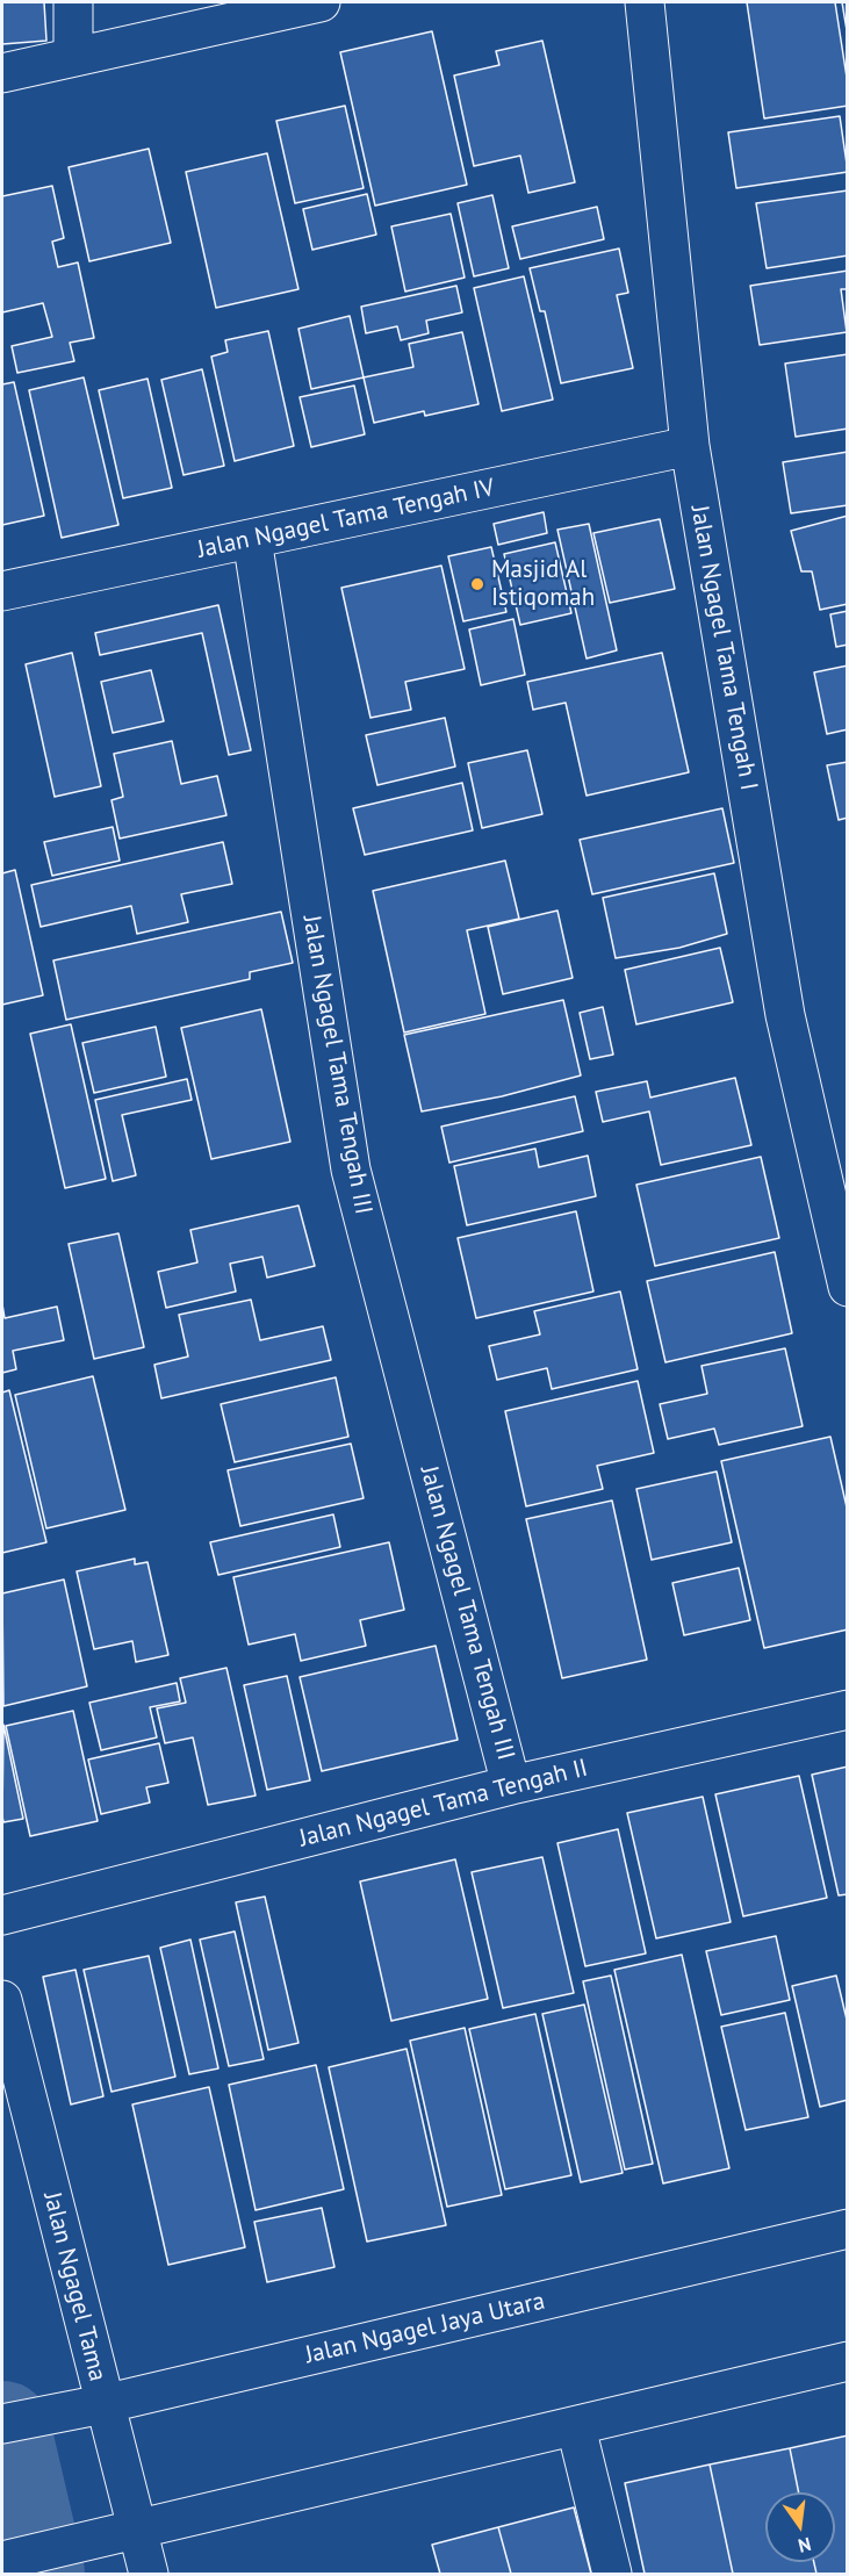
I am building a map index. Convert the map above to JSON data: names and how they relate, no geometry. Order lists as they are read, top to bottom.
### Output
{
  "streets": {
    "street": [
      "Jalan Ngagel Tama Tengah IV",
      "Jalan Ngagel Tama Tengah I",
      "Jalan Ngagel Tama Tengah III",
      "Jalan Ngagel Tama Tengah II",
      "Jalan Ngagel Tama",
      "Jalan Ngagel Jaya Utara"
    ]
  },
  "crossings": [
    ["Jalan Ngagel Tama Tengah IV", "Jalan Ngagel Tama Tengah I"],
    ["Jalan Ngagel Tama Tengah IV", "Jalan Ngagel Tama Tengah III"],
    ["Jalan Ngagel Tama Tengah III", "Jalan Ngagel Tama Tengah II"],
    ["Jalan Ngagel Tama", "Jalan Ngagel Jaya Utara"]
  ],
  "places": ["Masjid Al Istiqomah"],
  "north": "bottom"
}
